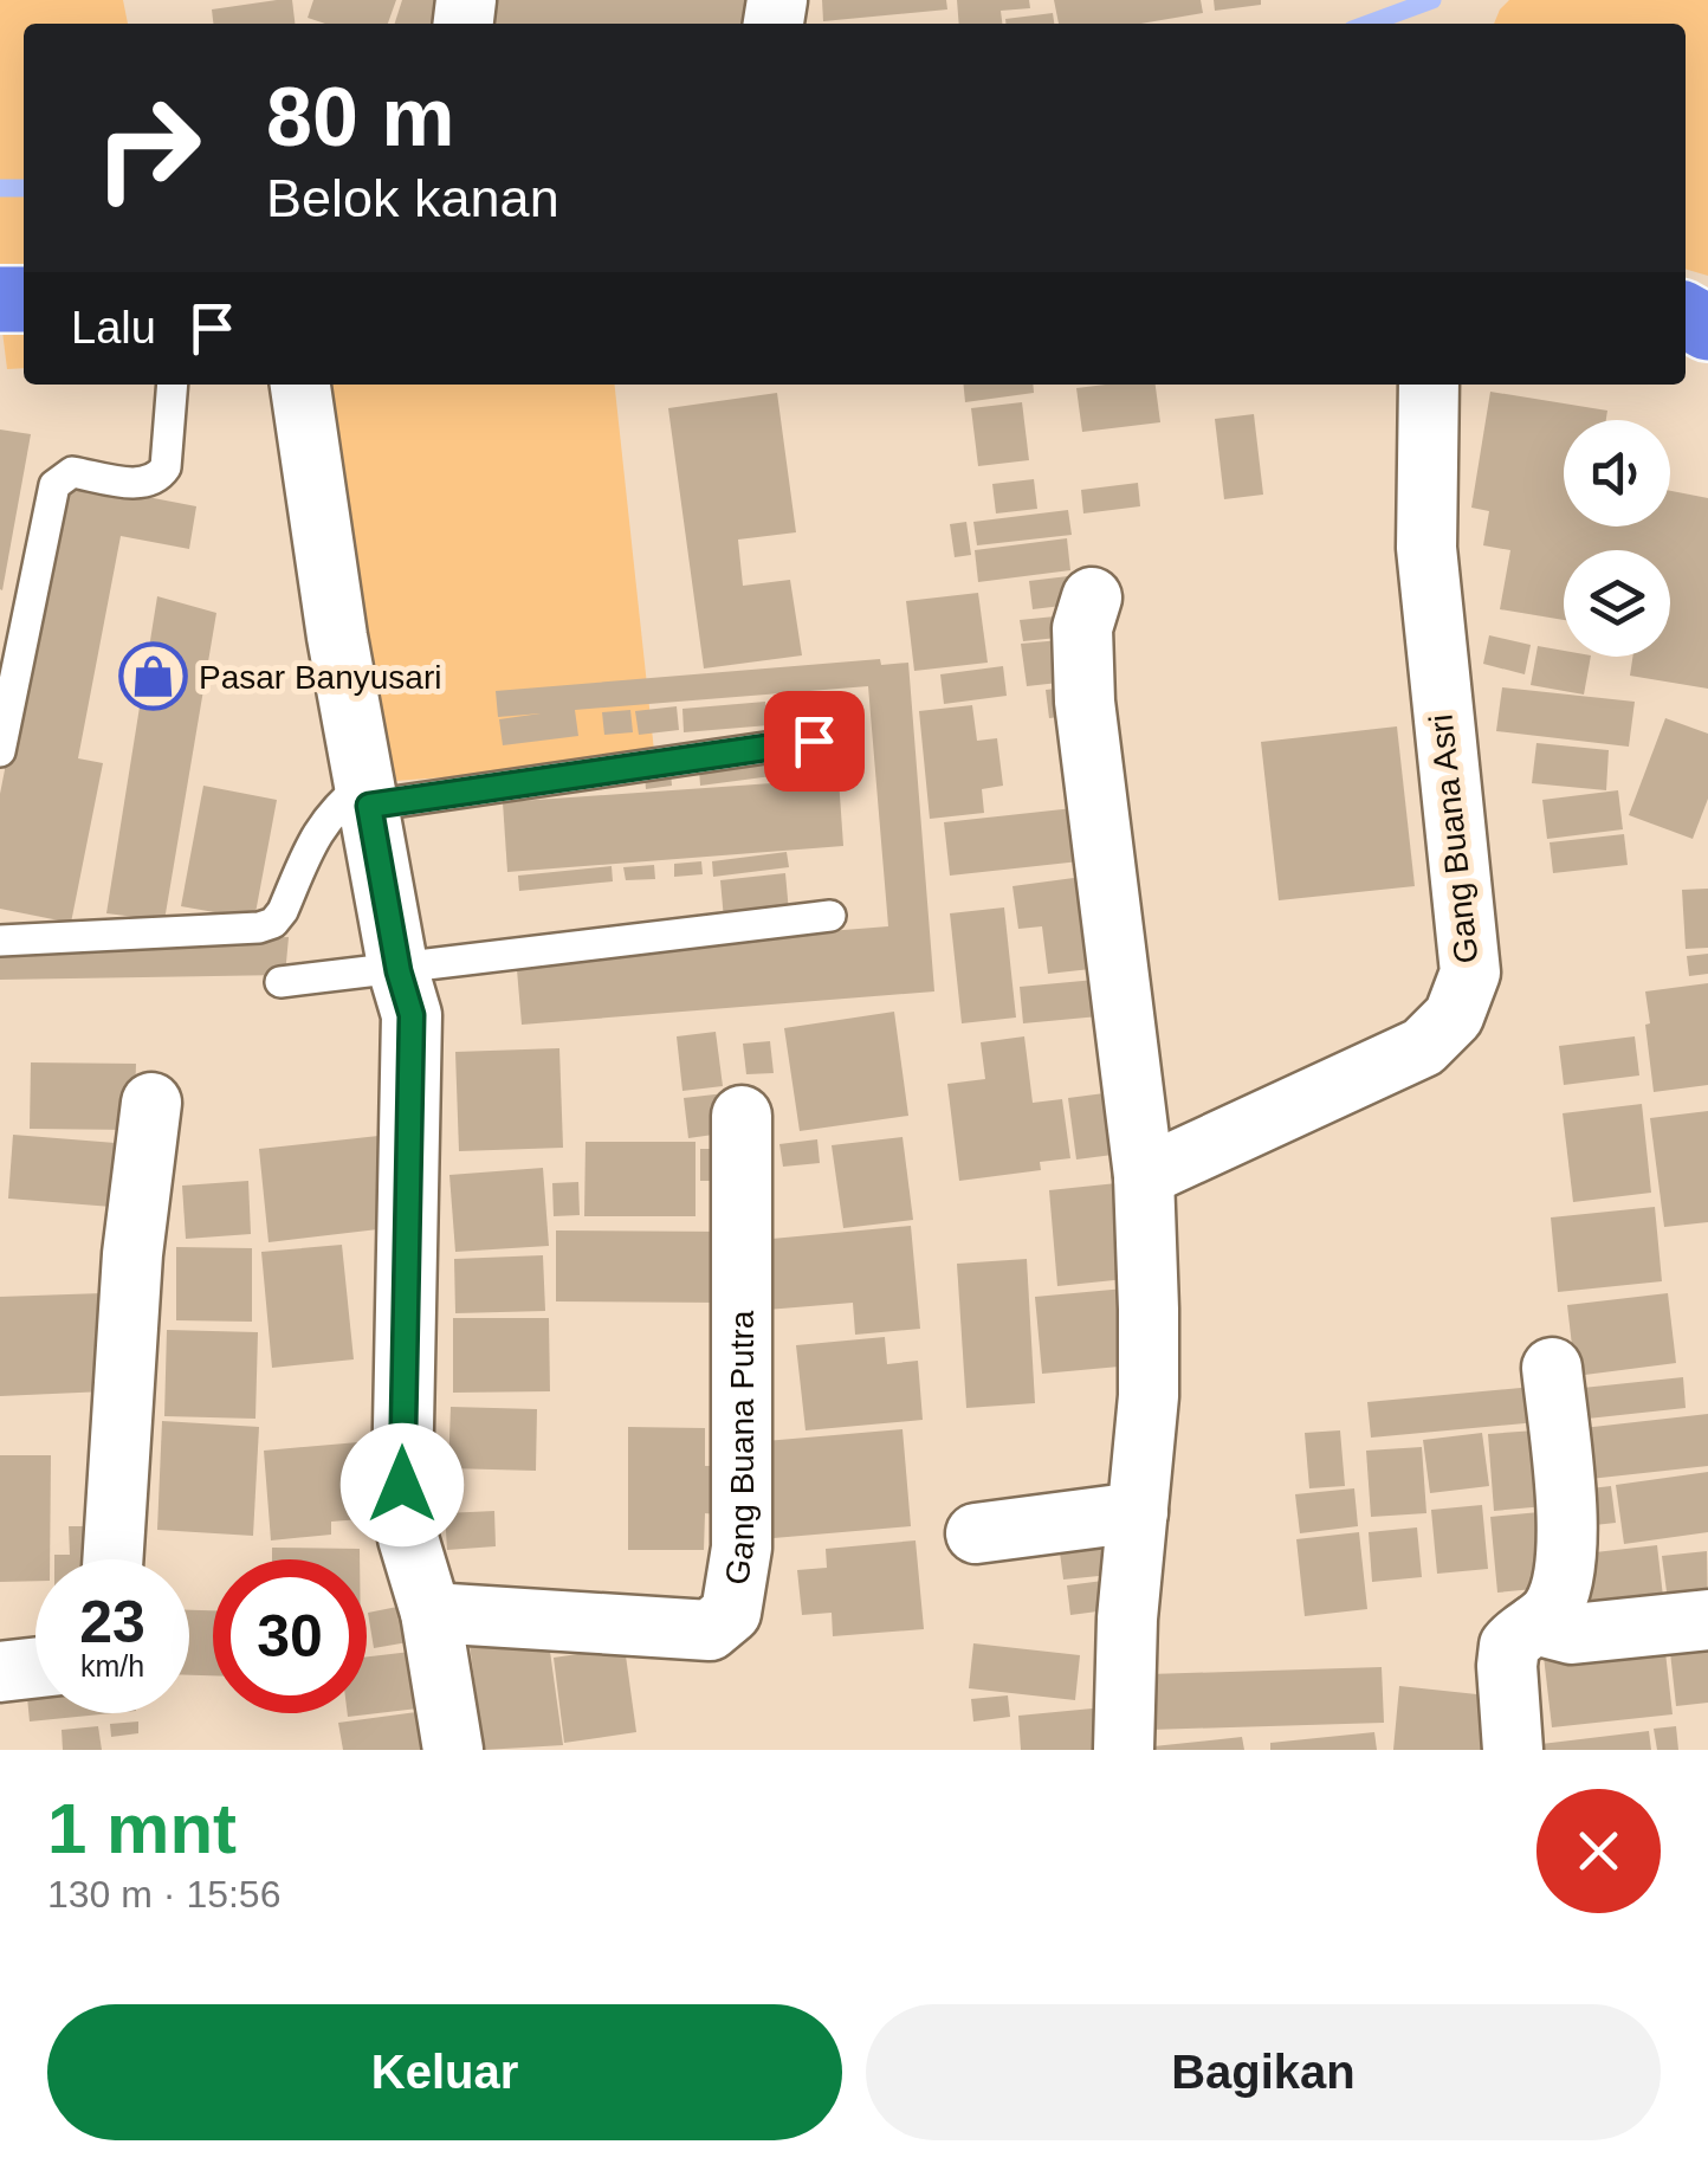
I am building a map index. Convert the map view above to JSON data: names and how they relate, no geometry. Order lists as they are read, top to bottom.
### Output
{
  "streets": {
    "street": ["Gang Buana Asri", "Gang Buana Putra"]
  },
  "places": {
    "shop": ["Pasar Banyusari"]
  },
  "page": {
    "turn": ["80 m", "Belok kanan"],
    "then": "Lalu",
    "speed": "23 km/h",
    "limit": "30",
    "heading": ["1 mnt", "130 m · 15:56"],
    "buttons": ["Keluar", "Bagikan"]
  }
}
